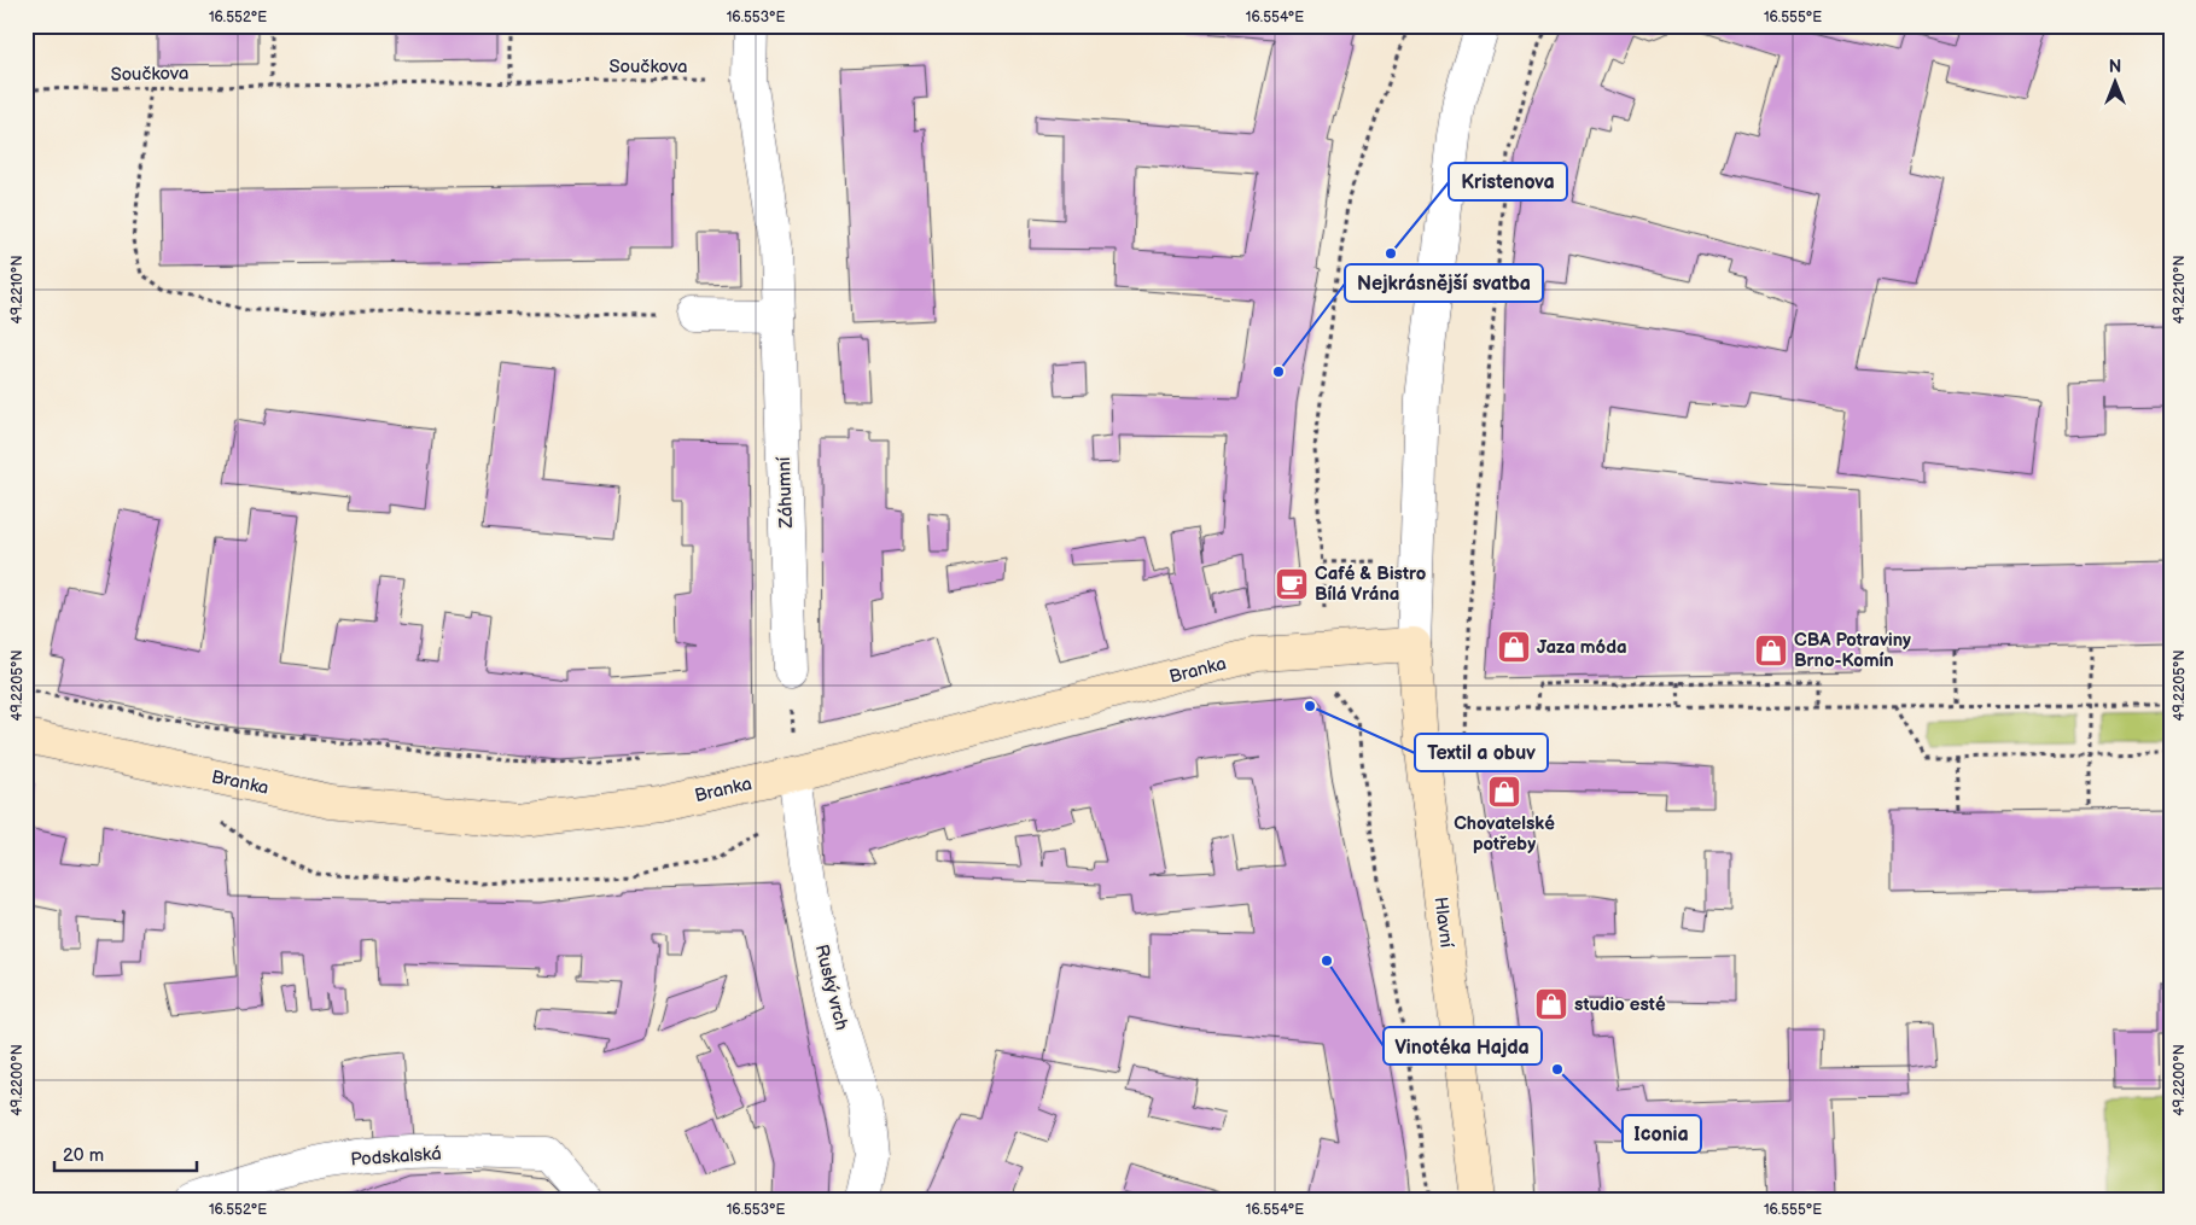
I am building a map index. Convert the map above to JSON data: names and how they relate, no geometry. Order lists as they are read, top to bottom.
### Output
{
  "streets": {
    "street": [
      "Záhumní",
      "Branka",
      "Hlavní",
      "Ruský vrch",
      "Podskalská"
    ],
    "path": ["Součkova"]
  },
  "crossings": [
    ["Součkova", "Záhumní"],
    ["Branka", "Hlavní"],
    ["Branka", "Ruský vrch"]
  ],
  "places": {
    "other": [
      "Kristenova",
      "Nejkrásnější svatba",
      "Textil a obuv",
      "Vinotéka Hajda",
      "Iconia"
    ],
    "cafe": ["Café & Bistro Bílá Vrána"],
    "shop": [
      "Jaza móda",
      "CBA Potraviny Brno-Komín",
      "Chovatelské potřeby",
      "studio esté"
    ]
  },
  "scale_bar": "20 m",
  "north": "top",
  "coordinates": [
    "16.552°E",
    "16.553°E",
    "16.554°E",
    "16.555°E",
    "49.2210°N",
    "49.2205°N",
    "49.2200°N"
  ]
}
